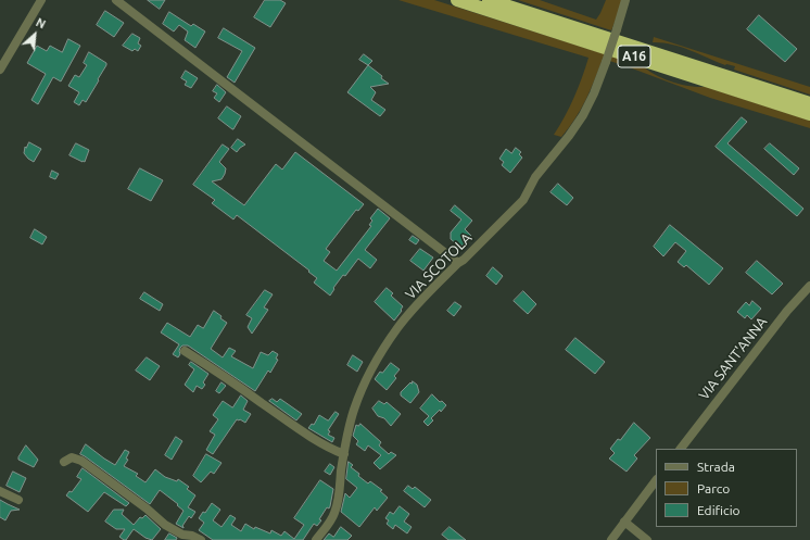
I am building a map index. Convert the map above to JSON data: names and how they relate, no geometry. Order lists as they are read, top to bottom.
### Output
{
  "streets": {
    "highway": ["A16"],
    "street": ["VIA SCOTOLA", "VIA SANT'ANNA"]
  },
  "legend": ["Strada", "Parco", "Edificio"],
  "north": "top right"
}
